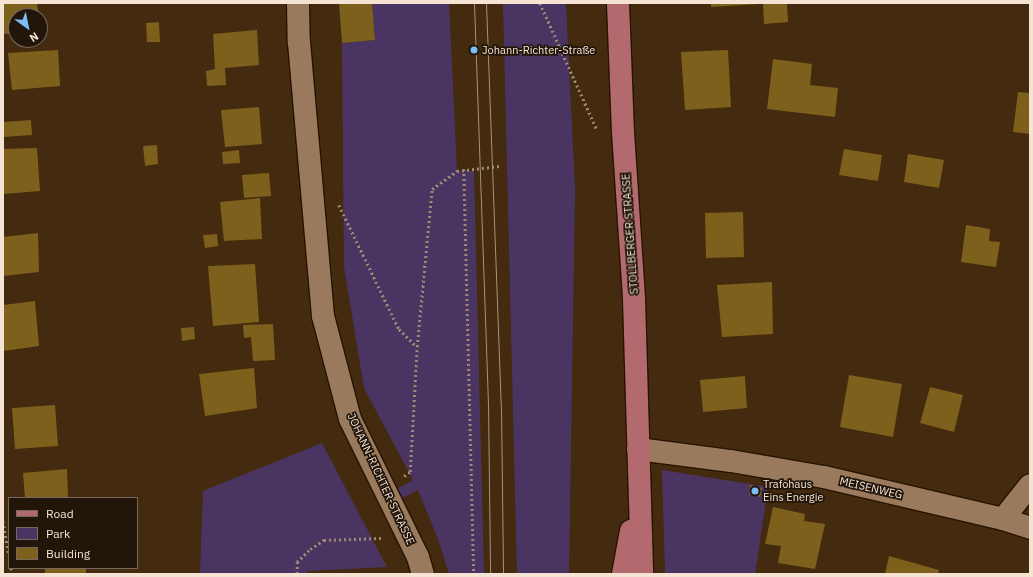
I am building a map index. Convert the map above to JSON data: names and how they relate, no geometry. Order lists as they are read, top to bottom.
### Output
{
  "streets": {
    "main road": ["STOLLBERGER STRASSE"],
    "street": ["JOHANN-RICHTER-STRASSE", "MEISENWEG"]
  },
  "crossings": [
    ["STOLLBERGER STRASSE", "MEISENWEG"]
  ],
  "places": ["Johann-Richter-Straße", "Trafohaus Eins Energie"],
  "legend": ["Road", "Park", "Building"],
  "north": "bottom right"
}
